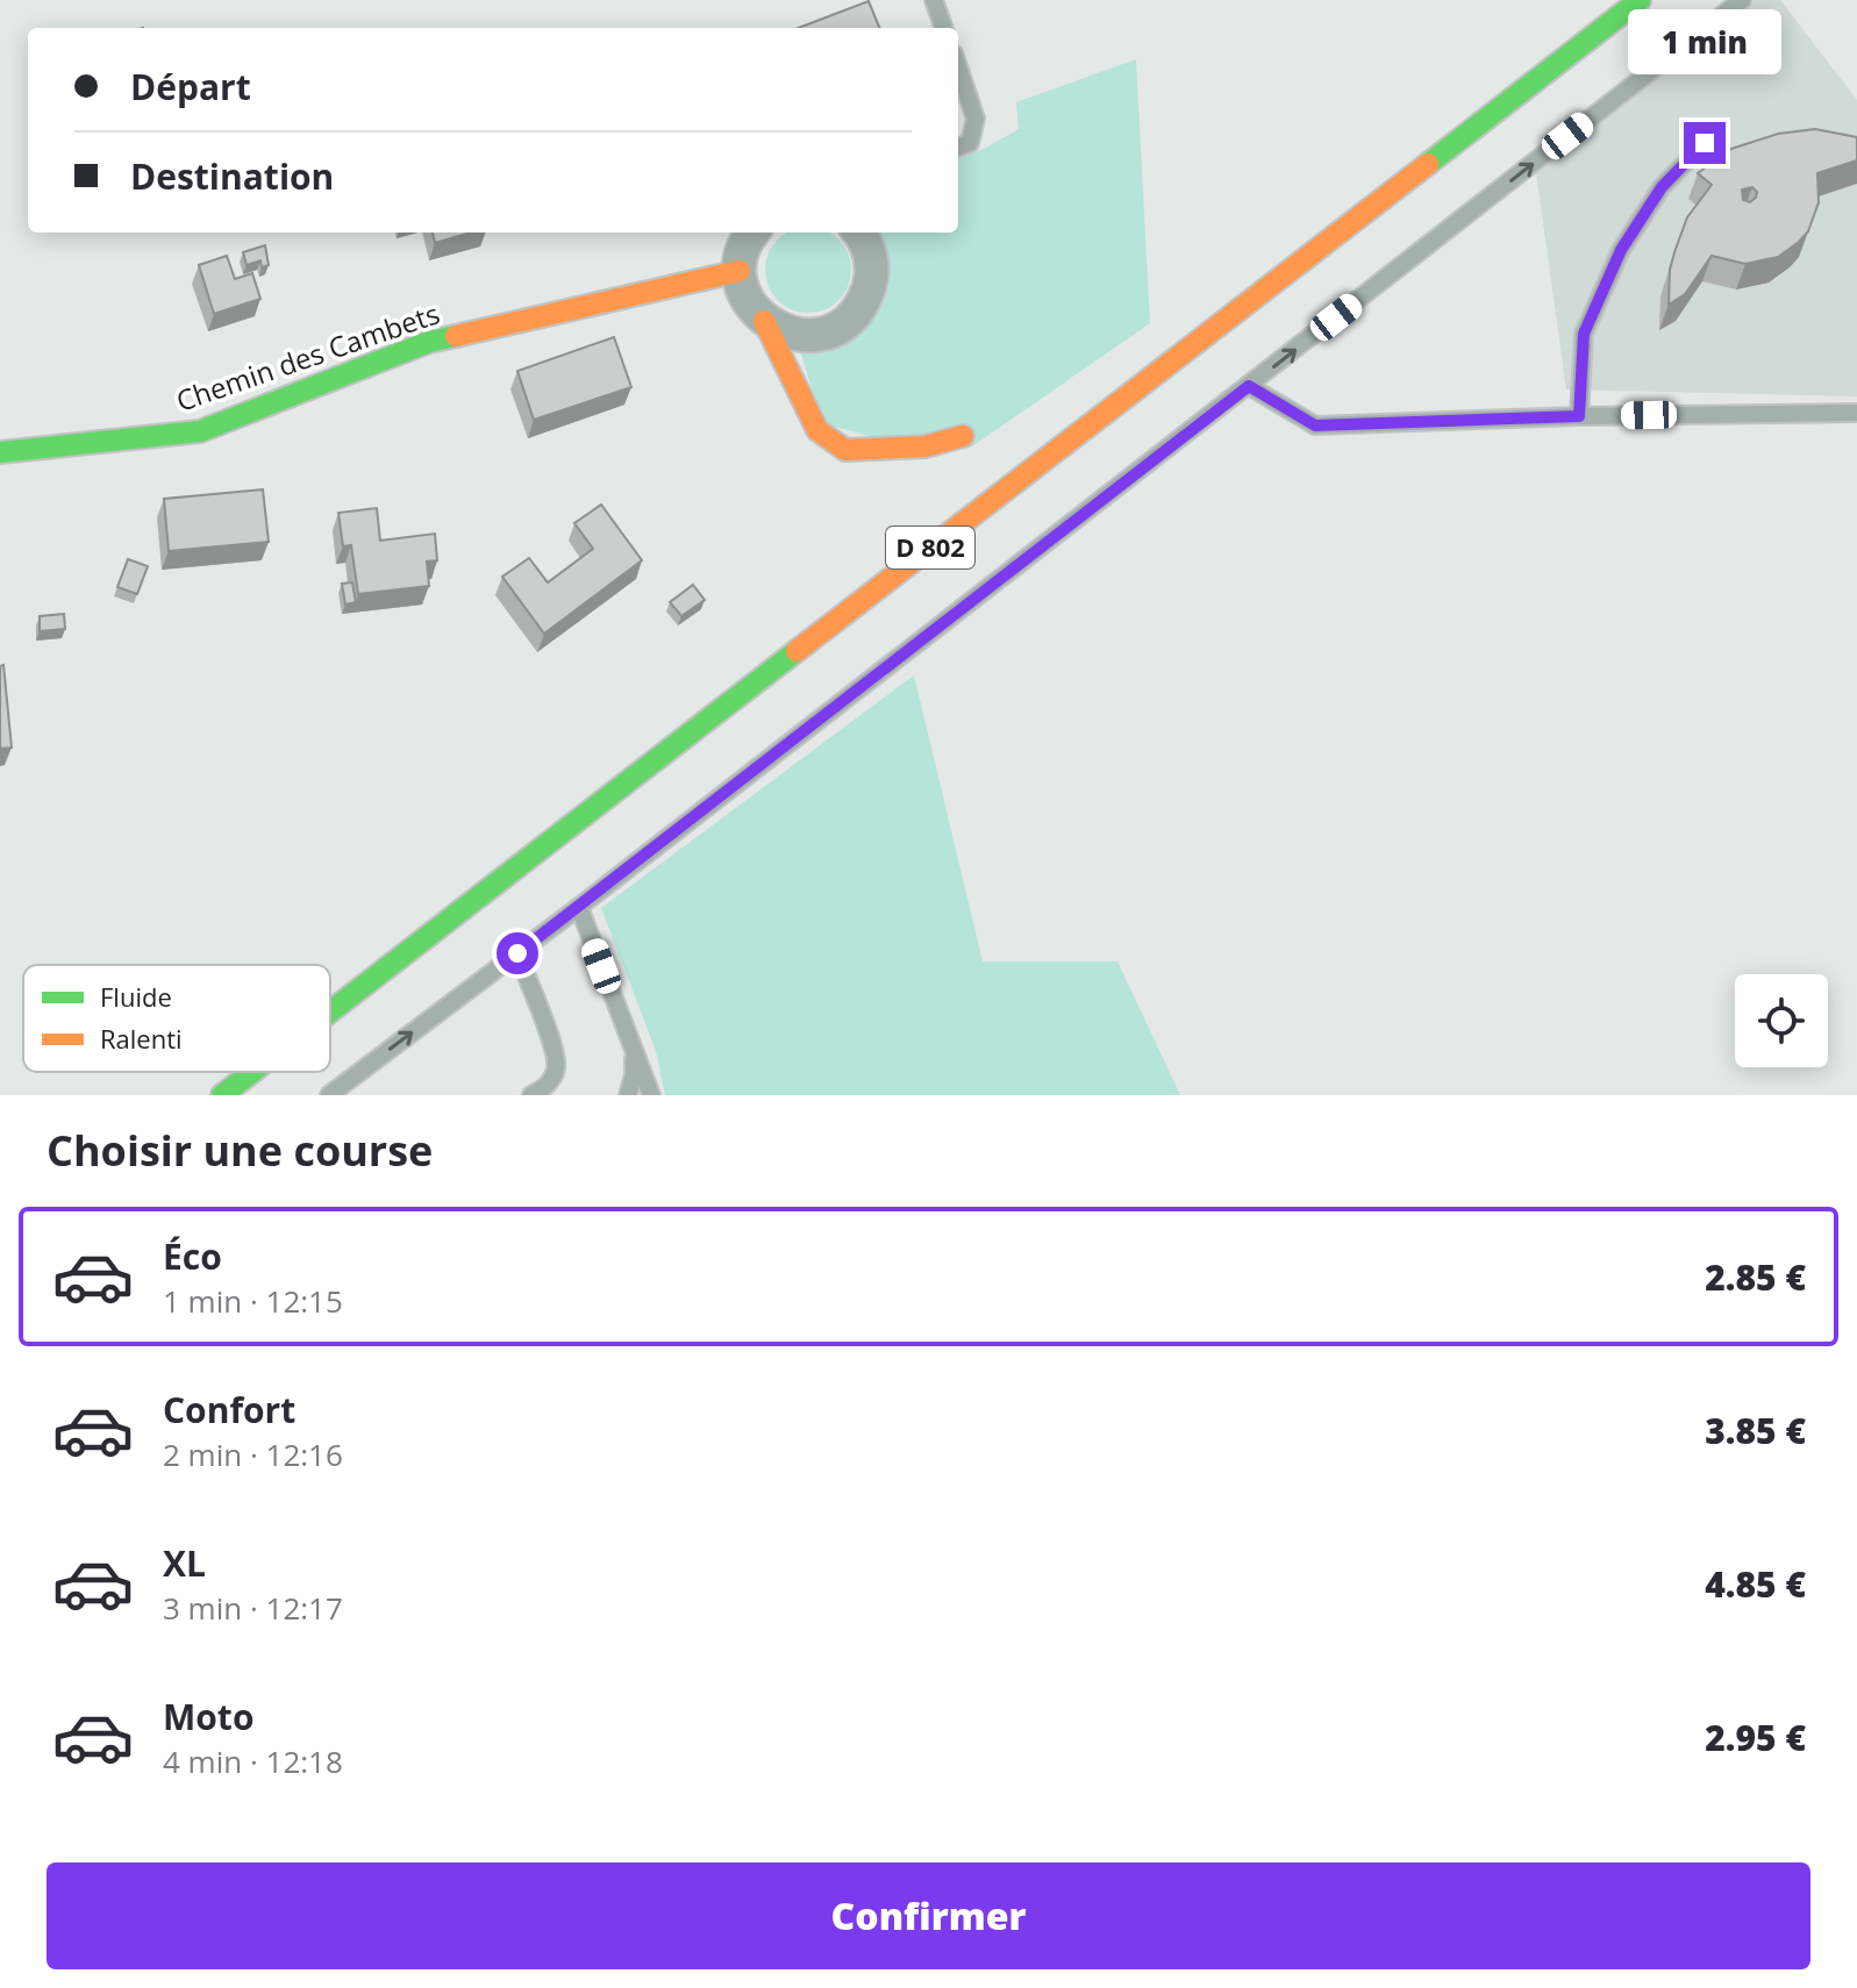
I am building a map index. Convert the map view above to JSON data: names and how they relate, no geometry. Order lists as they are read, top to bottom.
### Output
{
  "streets": {
    "main road": ["Chemin des Cambets", "D 802"]
  },
  "legend": ["Fluide", "Ralenti"],
  "page": {
    "bubble": "1 min",
    "banner": ["Départ", "Destination"],
    "heading": "Choisir une course",
    "list": [
      {
        "name": "Éco",
        "note": "1 min · 12:15",
        "value": "2.85 €"
      },
      {
        "name": "Confort",
        "note": "2 min · 12:16",
        "value": "3.85 €"
      },
      {
        "name": "XL",
        "note": "3 min · 12:17",
        "value": "4.85 €"
      },
      {
        "name": "Moto",
        "note": "4 min · 12:18",
        "value": "2.95 €"
      }
    ],
    "buttons": "Confirmer"
  }
}
